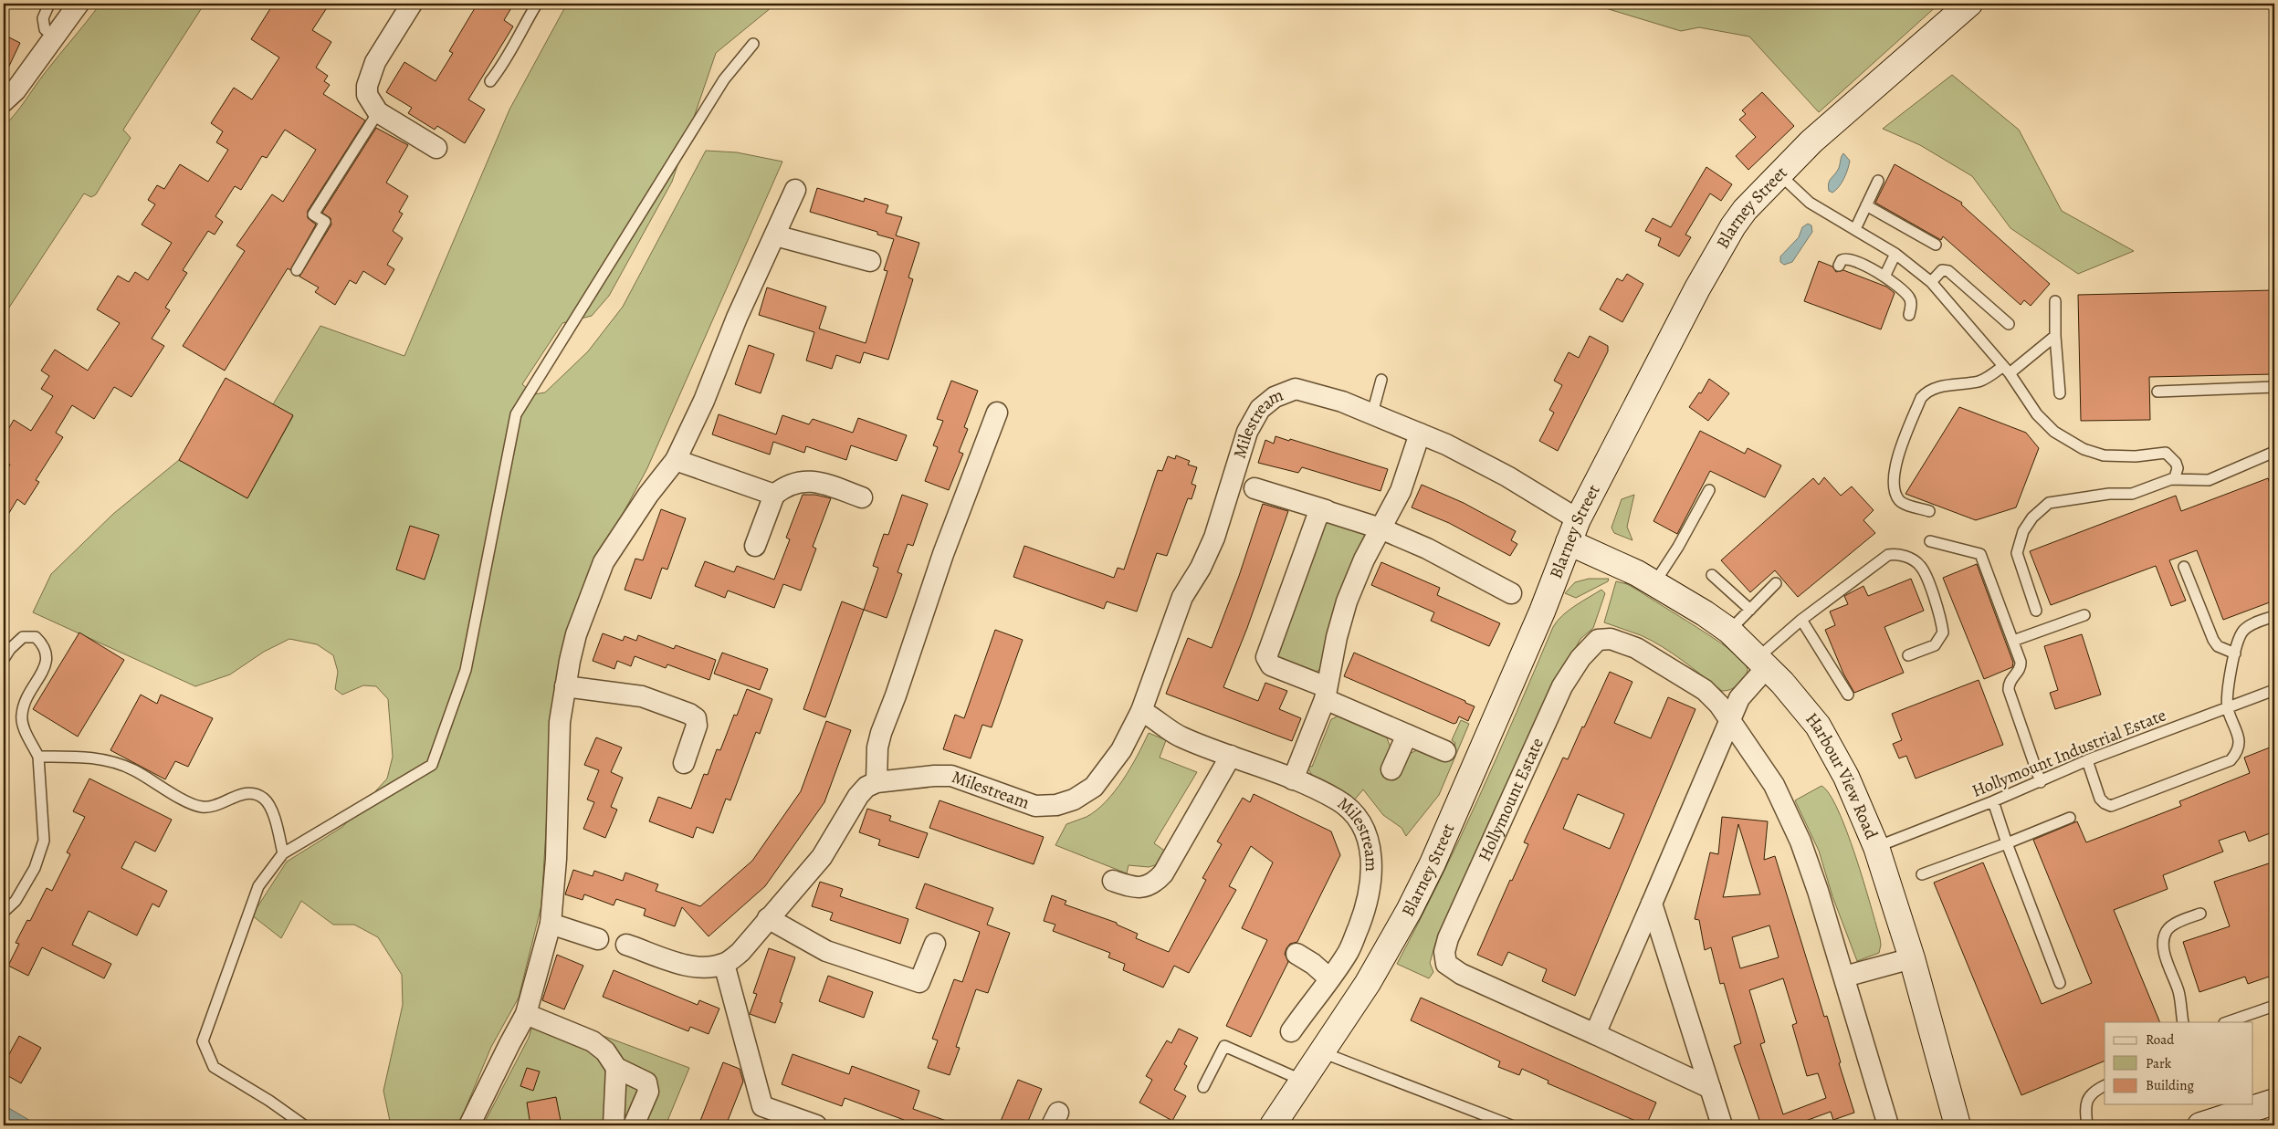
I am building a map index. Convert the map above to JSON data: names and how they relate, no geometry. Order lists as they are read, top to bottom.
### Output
{
  "streets": {
    "street": [
      "Blarney Street",
      "Milestream",
      "Harbour View Road",
      "Hollymount Estate"
    ],
    "lane": ["Hollymount Industrial Estate"]
  },
  "crossings": [
    ["Blarney Street", "Milestream"],
    ["Blarney Street", "Harbour View Road"],
    ["Hollymount Industrial Estate", "Harbour View Road"]
  ],
  "legend": ["Road", "Park", "Building"]
}
